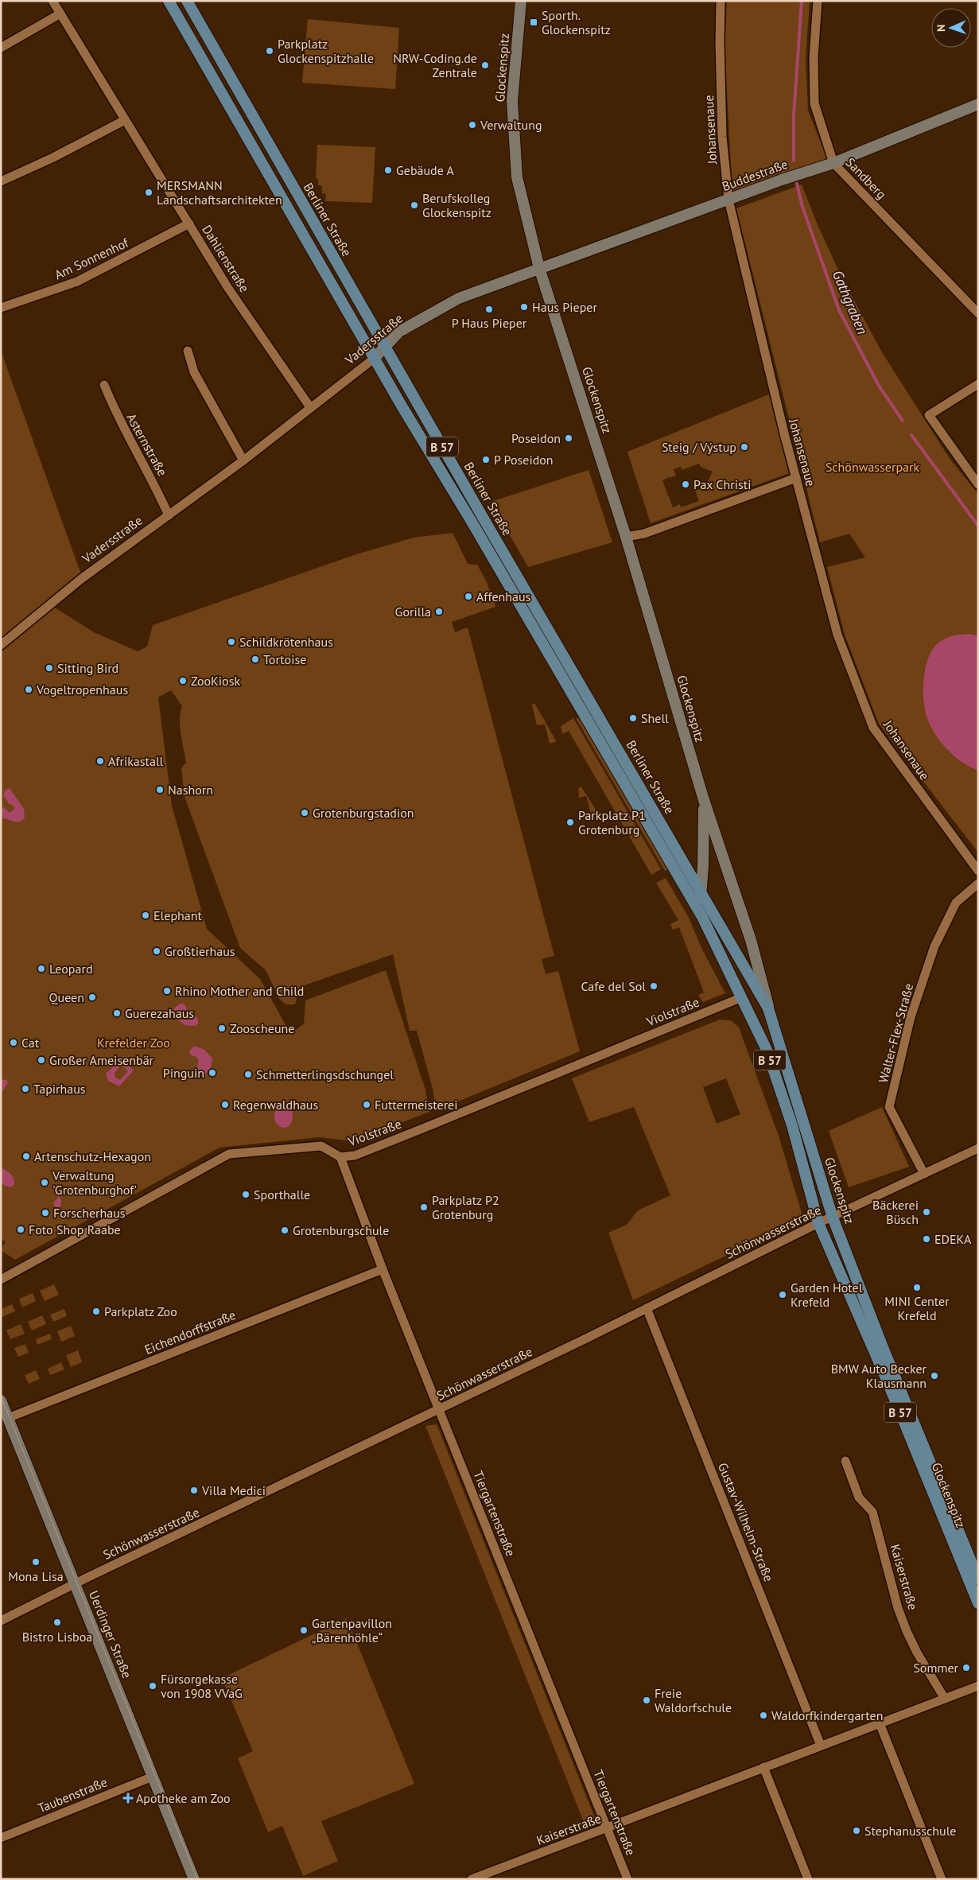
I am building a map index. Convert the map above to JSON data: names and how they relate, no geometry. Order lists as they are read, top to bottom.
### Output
{
  "streets": {
    "main road": [
      "Glockenspitz",
      "Buddestraße",
      "Berliner Straße",
      "Vadersstraße",
      "B 57",
      "Uerdinger Straße"
    ],
    "street": [
      "Johansenaue",
      "Sandberg",
      "Am Sonnenhof",
      "Dahlienstraße",
      "Asternstraße",
      "Violstraße",
      "Walter-Flex-Straße",
      "Schönwasserstraße",
      "Eichendorffstraße",
      "Tiergartenstraße",
      "Gustav-Wilhelm-Straße",
      "Kaiserstraße",
      "Taubenstraße"
    ]
  },
  "crossings": [
    ["Glockenspitz", "Buddestraße"],
    ["Glockenspitz", "Berliner Straße"],
    ["Glockenspitz", "Vadersstraße"],
    ["Glockenspitz", "Violstraße"],
    ["Glockenspitz", "Schönwasserstraße"],
    ["Johansenaue", "Buddestraße"],
    ["Buddestraße", "Sandberg"],
    ["Buddestraße", "Vadersstraße"],
    ["Berliner Straße", "Vadersstraße"],
    ["Berliner Straße", "Violstraße"],
    ["Am Sonnenhof", "Dahlienstraße"],
    ["Dahlienstraße", "Vadersstraße"],
    ["Vadersstraße", "Asternstraße"],
    ["Violstraße", "Tiergartenstraße"],
    ["Walter-Flex-Straße", "Schönwasserstraße"],
    ["Schönwasserstraße", "Tiergartenstraße"],
    ["Schönwasserstraße", "Gustav-Wilhelm-Straße"],
    ["Schönwasserstraße", "Uerdinger Straße"],
    ["Eichendorffstraße", "Tiergartenstraße"],
    ["Eichendorffstraße", "Uerdinger Straße"],
    ["Tiergartenstraße", "Kaiserstraße"],
    ["Gustav-Wilhelm-Straße", "Kaiserstraße"],
    ["Uerdinger Straße", "Taubenstraße"]
  ],
  "water": ["Gathgraben"],
  "parks": ["Schönwasserpark", "Krefelder Zoo"],
  "places": {
    "transit": ["Sporth. Glockenspitz"],
    "other": [
      "Parkplatz Glockenspitzhalle",
      "NRW-Coding.de Zentrale",
      "Verwaltung",
      "Gebäude A",
      "MERSMANN Landschaftsarchitekten",
      "Berufskolleg Glockenspitz",
      "Haus Pieper",
      "P Haus Pieper",
      "Poseidon",
      "Steig / Výstup",
      "P Poseidon",
      "Pax Christi",
      "Affenhaus",
      "Gorilla",
      "Schildkrötenhaus",
      "Tortoise",
      "Sitting Bird",
      "ZooKiosk",
      "Vogeltropenhaus",
      "Shell",
      "Afrikastall",
      "Nashorn",
      "Grotenburgstadion",
      "Parkplatz P1 Grotenburg",
      "Elephant",
      "Großtierhaus",
      "Leopard",
      "Cafe del Sol",
      "Rhino Mother and Child",
      "Queen",
      "Guerezahaus",
      "Zooscheune",
      "Cat",
      "Großer Ameisenbär",
      "Pinguin",
      "Schmetterlingsdschungel",
      "Tapirhaus",
      "Regenwaldhaus",
      "Futtermeisterei",
      "Artenschutz-Hexagon",
      "Verwaltung 'Grotenburghof'",
      "Sporthalle",
      "Parkplatz P2 Grotenburg",
      "Bäckerei Büsch",
      "Forscherhaus",
      "Foto Shop Raabe",
      "Grotenburgschule",
      "EDEKA",
      "MINI Center Krefeld",
      "Garden Hotel Krefeld",
      "Parkplatz Zoo",
      "BMW Auto Becker Klausmann",
      "Villa Medici",
      "Mona Lisa",
      "Bistro Lisboa",
      "Gartenpavillon „Bärenhöhle“",
      "Sommer",
      "Fürsorgekasse von 1908 VVaG",
      "Freie Waldorfschule",
      "Waldorfkindergarten",
      "Stephanusschule"
    ],
    "health": ["Apotheke am Zoo"]
  },
  "north": "left"
}
